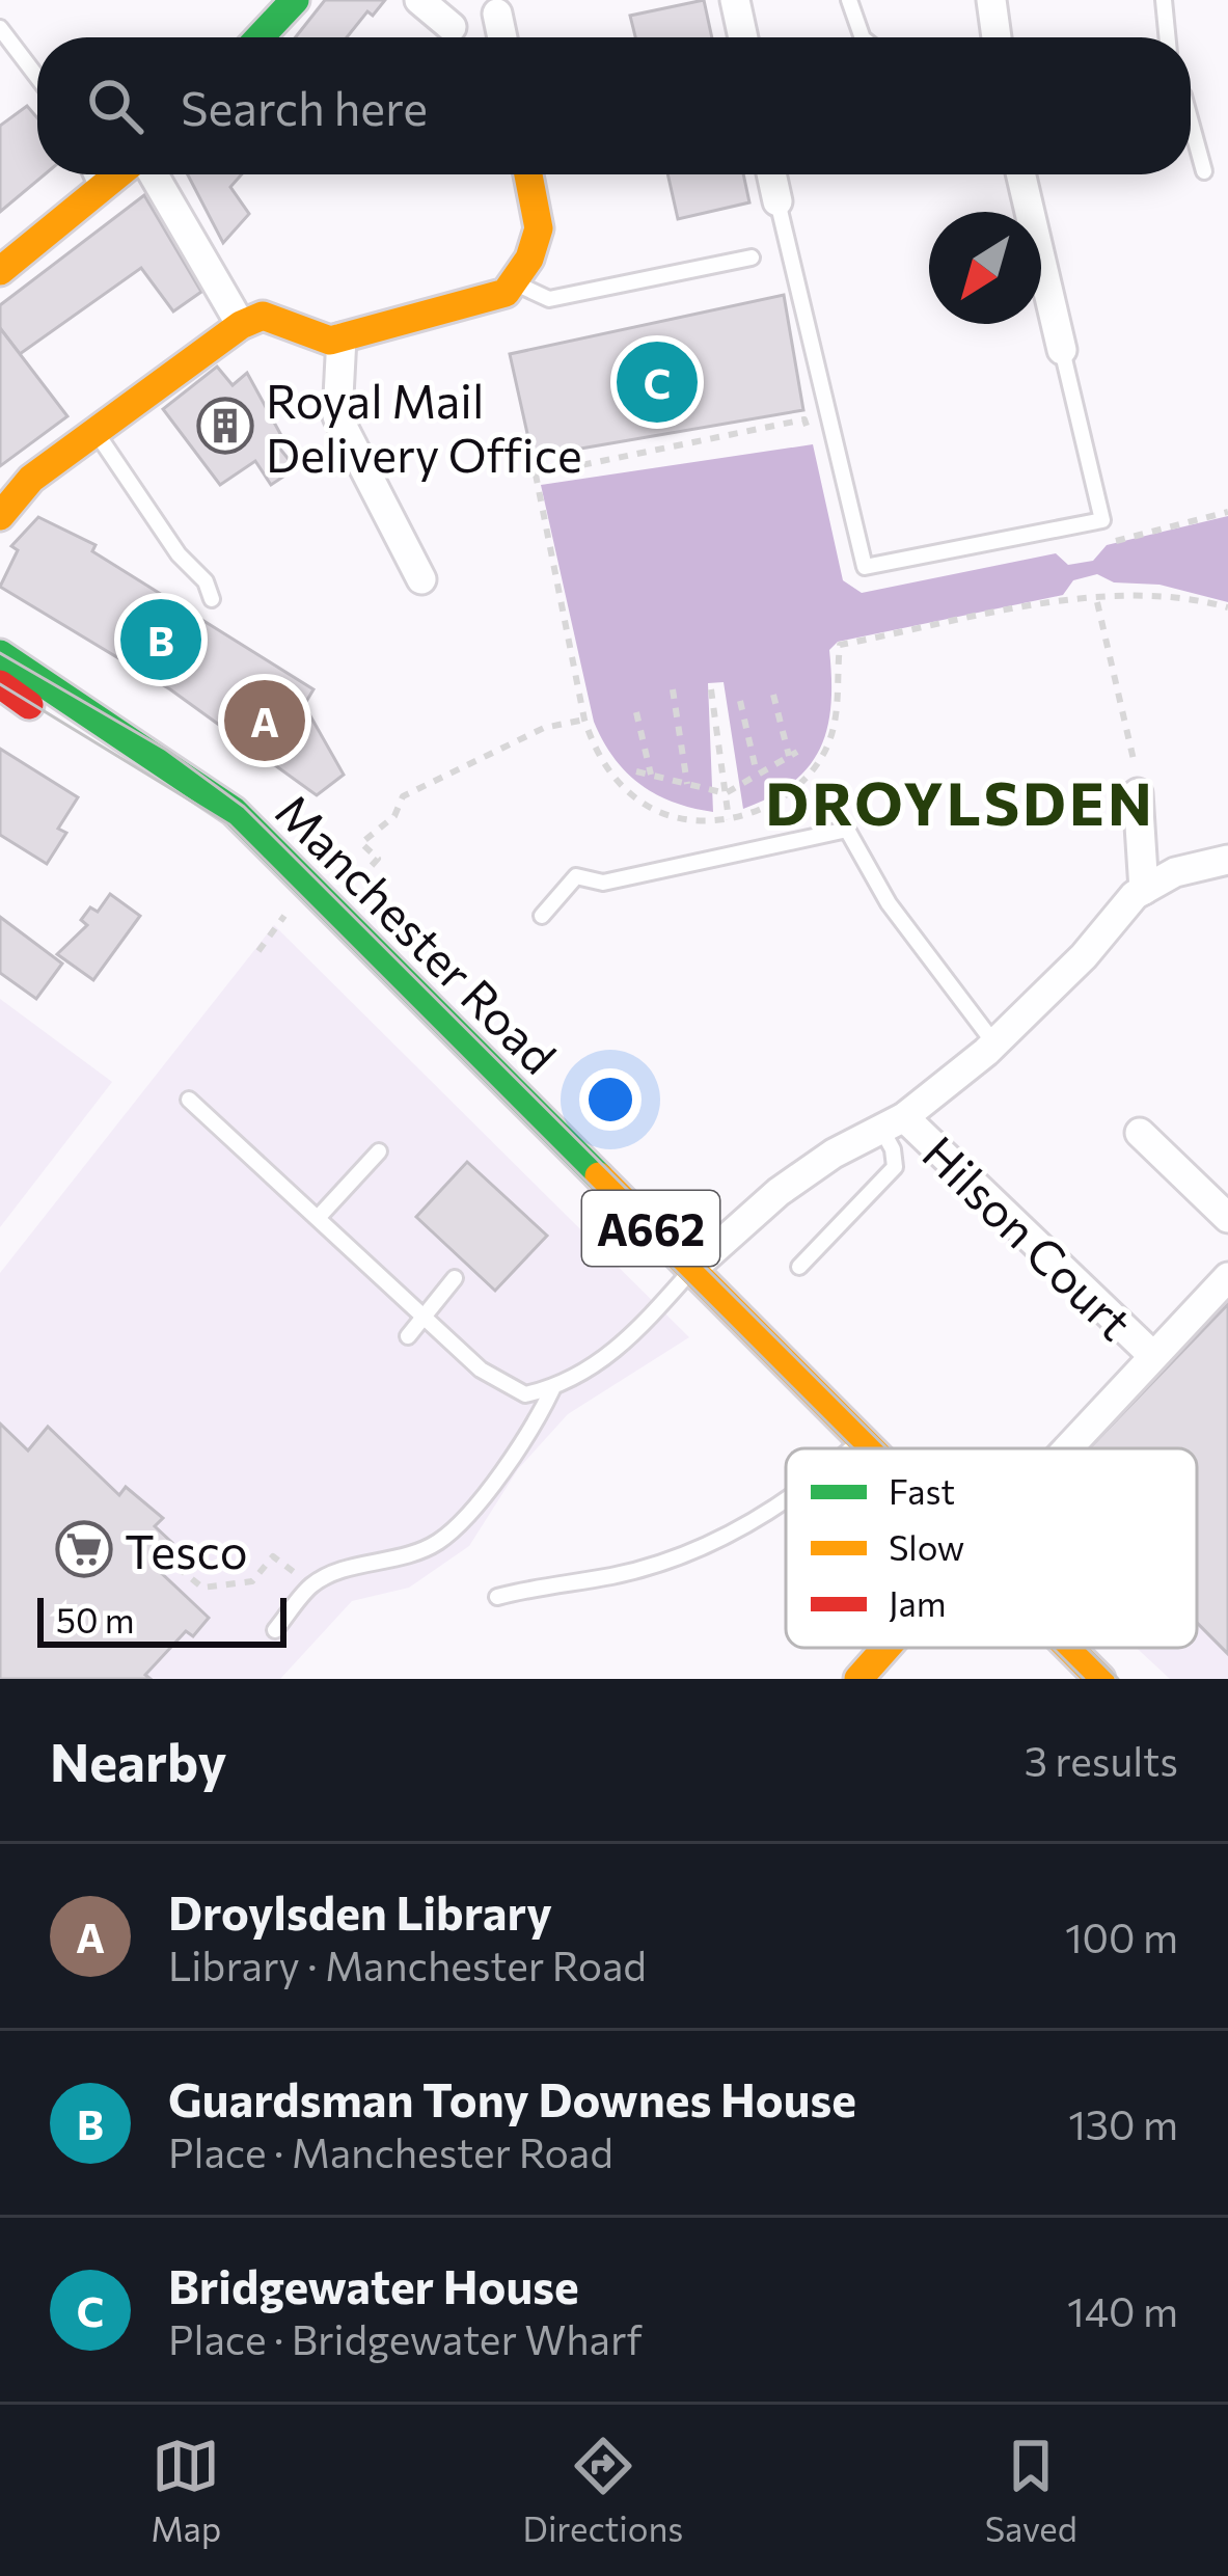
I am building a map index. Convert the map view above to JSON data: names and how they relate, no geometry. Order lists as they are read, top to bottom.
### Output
{
  "streets": {
    "main road": ["Manchester Road", "A662"],
    "street": ["Hilson Court"]
  },
  "districts": ["DROYLSDEN"],
  "places": {
    "building": ["Royal Mail Delivery Office"],
    "supermarket": ["Tesco"]
  },
  "legend": ["Fast", "Slow", "Jam"],
  "scale_bar": "50 m",
  "north": "bottom left",
  "page": {
    "search": "Search here",
    "pins": ["C", "B", "A"],
    "scale": "50 m",
    "heading": ["Nearby", "3 results"],
    "list": [
      {
        "mark": "A",
        "name": "Droylsden Library",
        "note": "Library · Manchester Road",
        "value": "100 m"
      },
      {
        "mark": "B",
        "name": "Guardsman Tony Downes House",
        "note": "Place · Manchester Road",
        "value": "130 m"
      },
      {
        "mark": "C",
        "name": "Bridgewater House",
        "note": "Place · Bridgewater Wharf",
        "value": "140 m"
      }
    ],
    "nav": ["Map", "Directions", "Saved"]
  }
}
